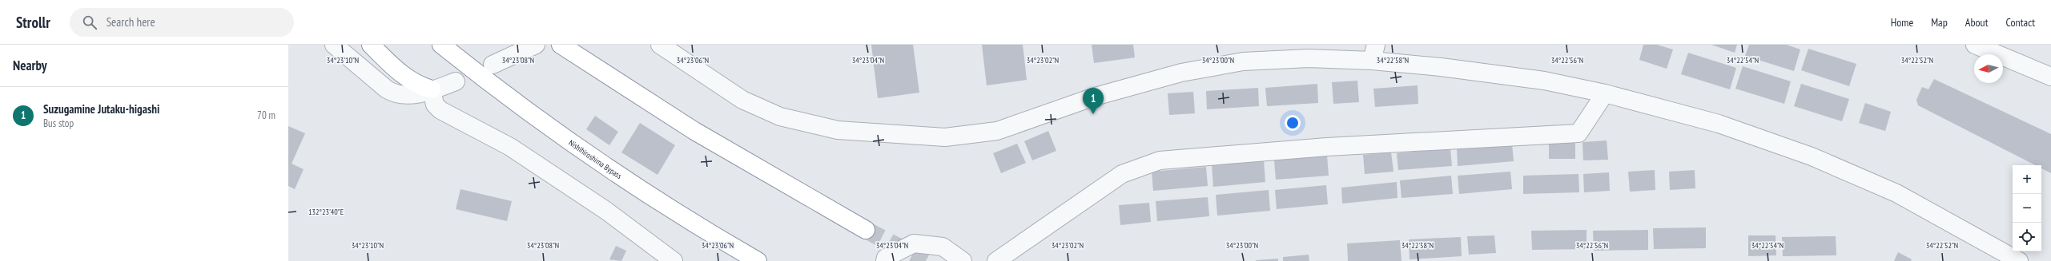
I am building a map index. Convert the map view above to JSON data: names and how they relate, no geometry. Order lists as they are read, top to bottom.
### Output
{
  "streets": {
    "highway": ["Nishihiroshima Bypass"]
  },
  "north": "left",
  "page": {
    "header": "Strollr",
    "search": "Search here",
    "nav": [
      "Home",
      "Map",
      "About",
      "Contact"
    ],
    "heading": "Nearby",
    "list": [
      {
        "mark": "1",
        "name": "Suzugamine Jutaku-higashi",
        "note": "Bus stop",
        "value": "70 m"
      }
    ],
    "pins": "1",
    "map_buttons": ["+", "−"]
  },
  "coordinates": [
    "34°23'00\"N",
    "34°22'54\"N",
    "34°23'10\"N",
    "34°23'08\"N",
    "34°23'06\"N",
    "34°23'04\"N",
    "34°23'02\"N",
    "34°22'58\"N",
    "34°22'56\"N",
    "34°22'52\"N",
    "132°23'40\"E"
  ]
}
